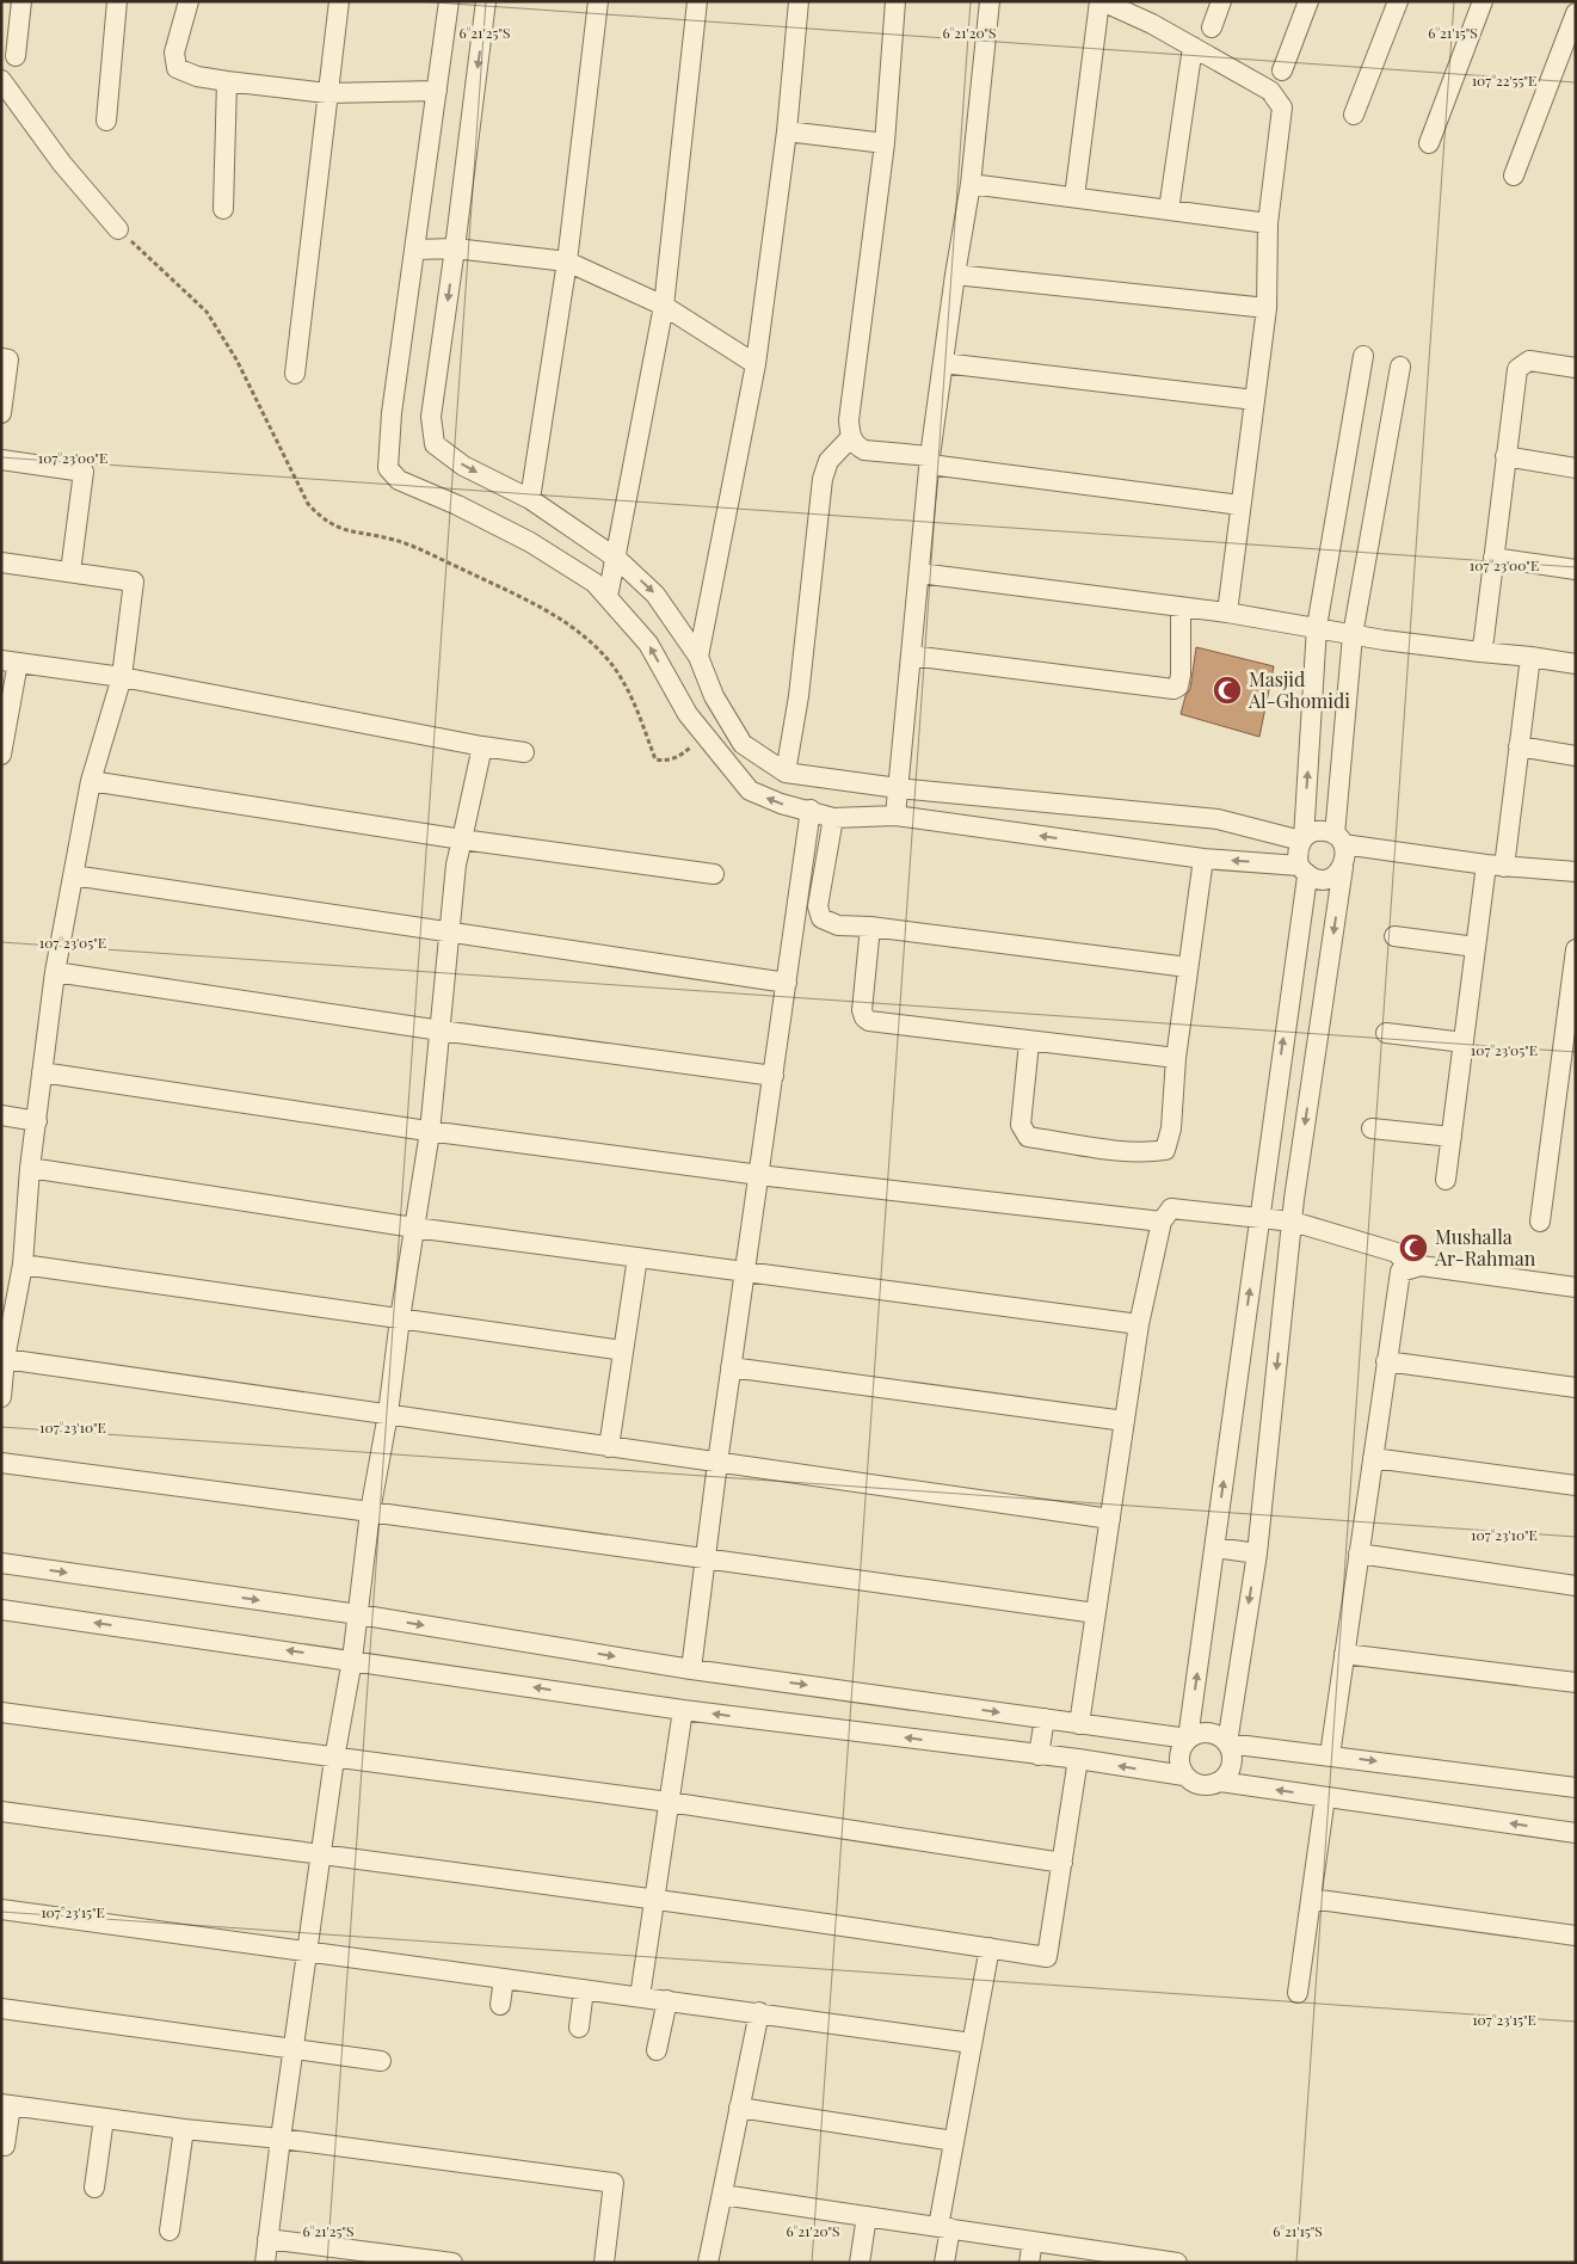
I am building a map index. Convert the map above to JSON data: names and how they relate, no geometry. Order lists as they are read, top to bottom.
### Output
{
  "places": {
    "mosque": ["Masjid Al-Ghomidi", "Mushalla Ar-Rahman"]
  },
  "coordinates": [
    "6°21'25\"S",
    "6°21'20\"S",
    "6°21'15\"S",
    "107°22'55\"E",
    "107°23'00\"E",
    "107°23'05\"E",
    "107°23'10\"E",
    "107°23'15\"E"
  ]
}
